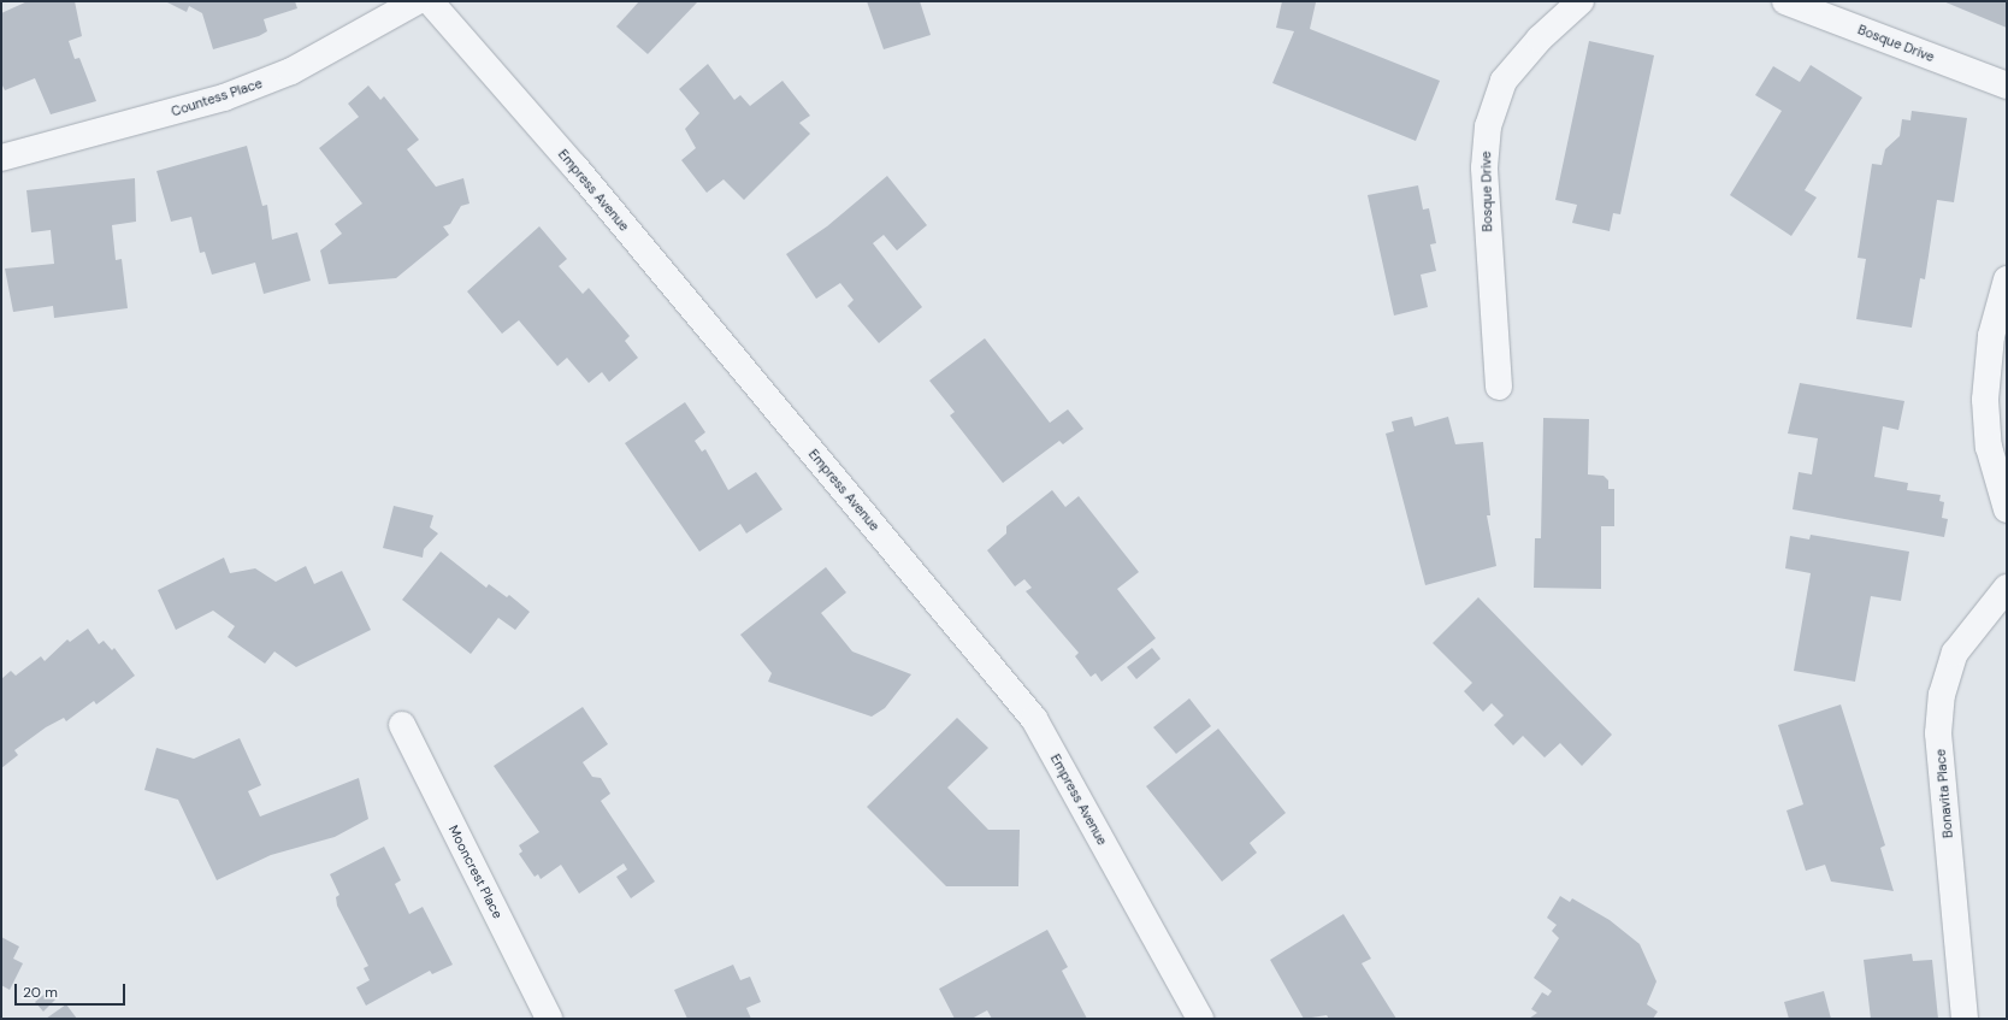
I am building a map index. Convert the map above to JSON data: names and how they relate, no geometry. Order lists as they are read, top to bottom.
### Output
{
  "streets": {
    "street": [
      "Bosque Drive",
      "Countess Place",
      "Empress Avenue",
      "Bonavita Place",
      "Mooncrest Place"
    ]
  },
  "scale_bar": "20 m"
}
